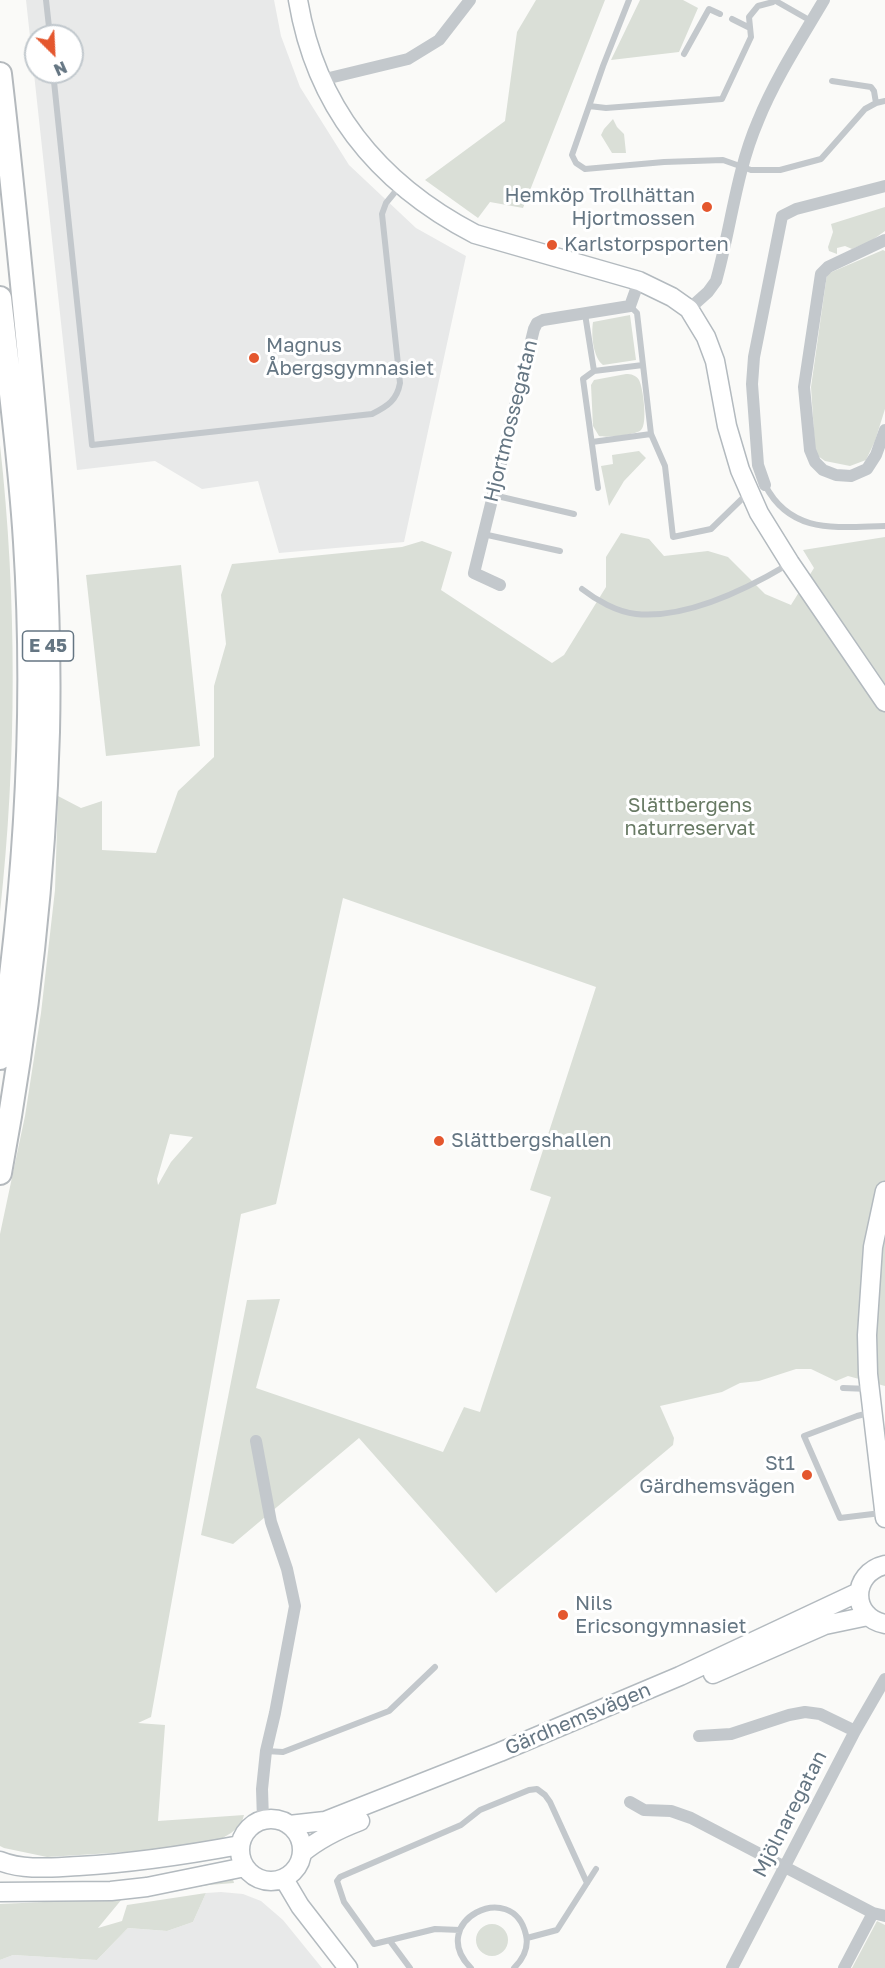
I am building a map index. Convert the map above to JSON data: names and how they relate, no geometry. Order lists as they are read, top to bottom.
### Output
{
  "streets": {
    "highway": ["E 45"],
    "main road": ["Gärdhemsvägen"],
    "street": ["Hjortmossegatan", "Mjölnaregatan"]
  },
  "parks": ["Slättbergens naturreservat"],
  "places": [
    "Hemköp Trollhättan Hjortmossen",
    "Karlstorpsporten",
    "Magnus Åbergsgymnasiet",
    "Slättbergshallen",
    "St1 Gärdhemsvägen",
    "Nils Ericsongymnasiet"
  ],
  "north": "bottom right"
}
